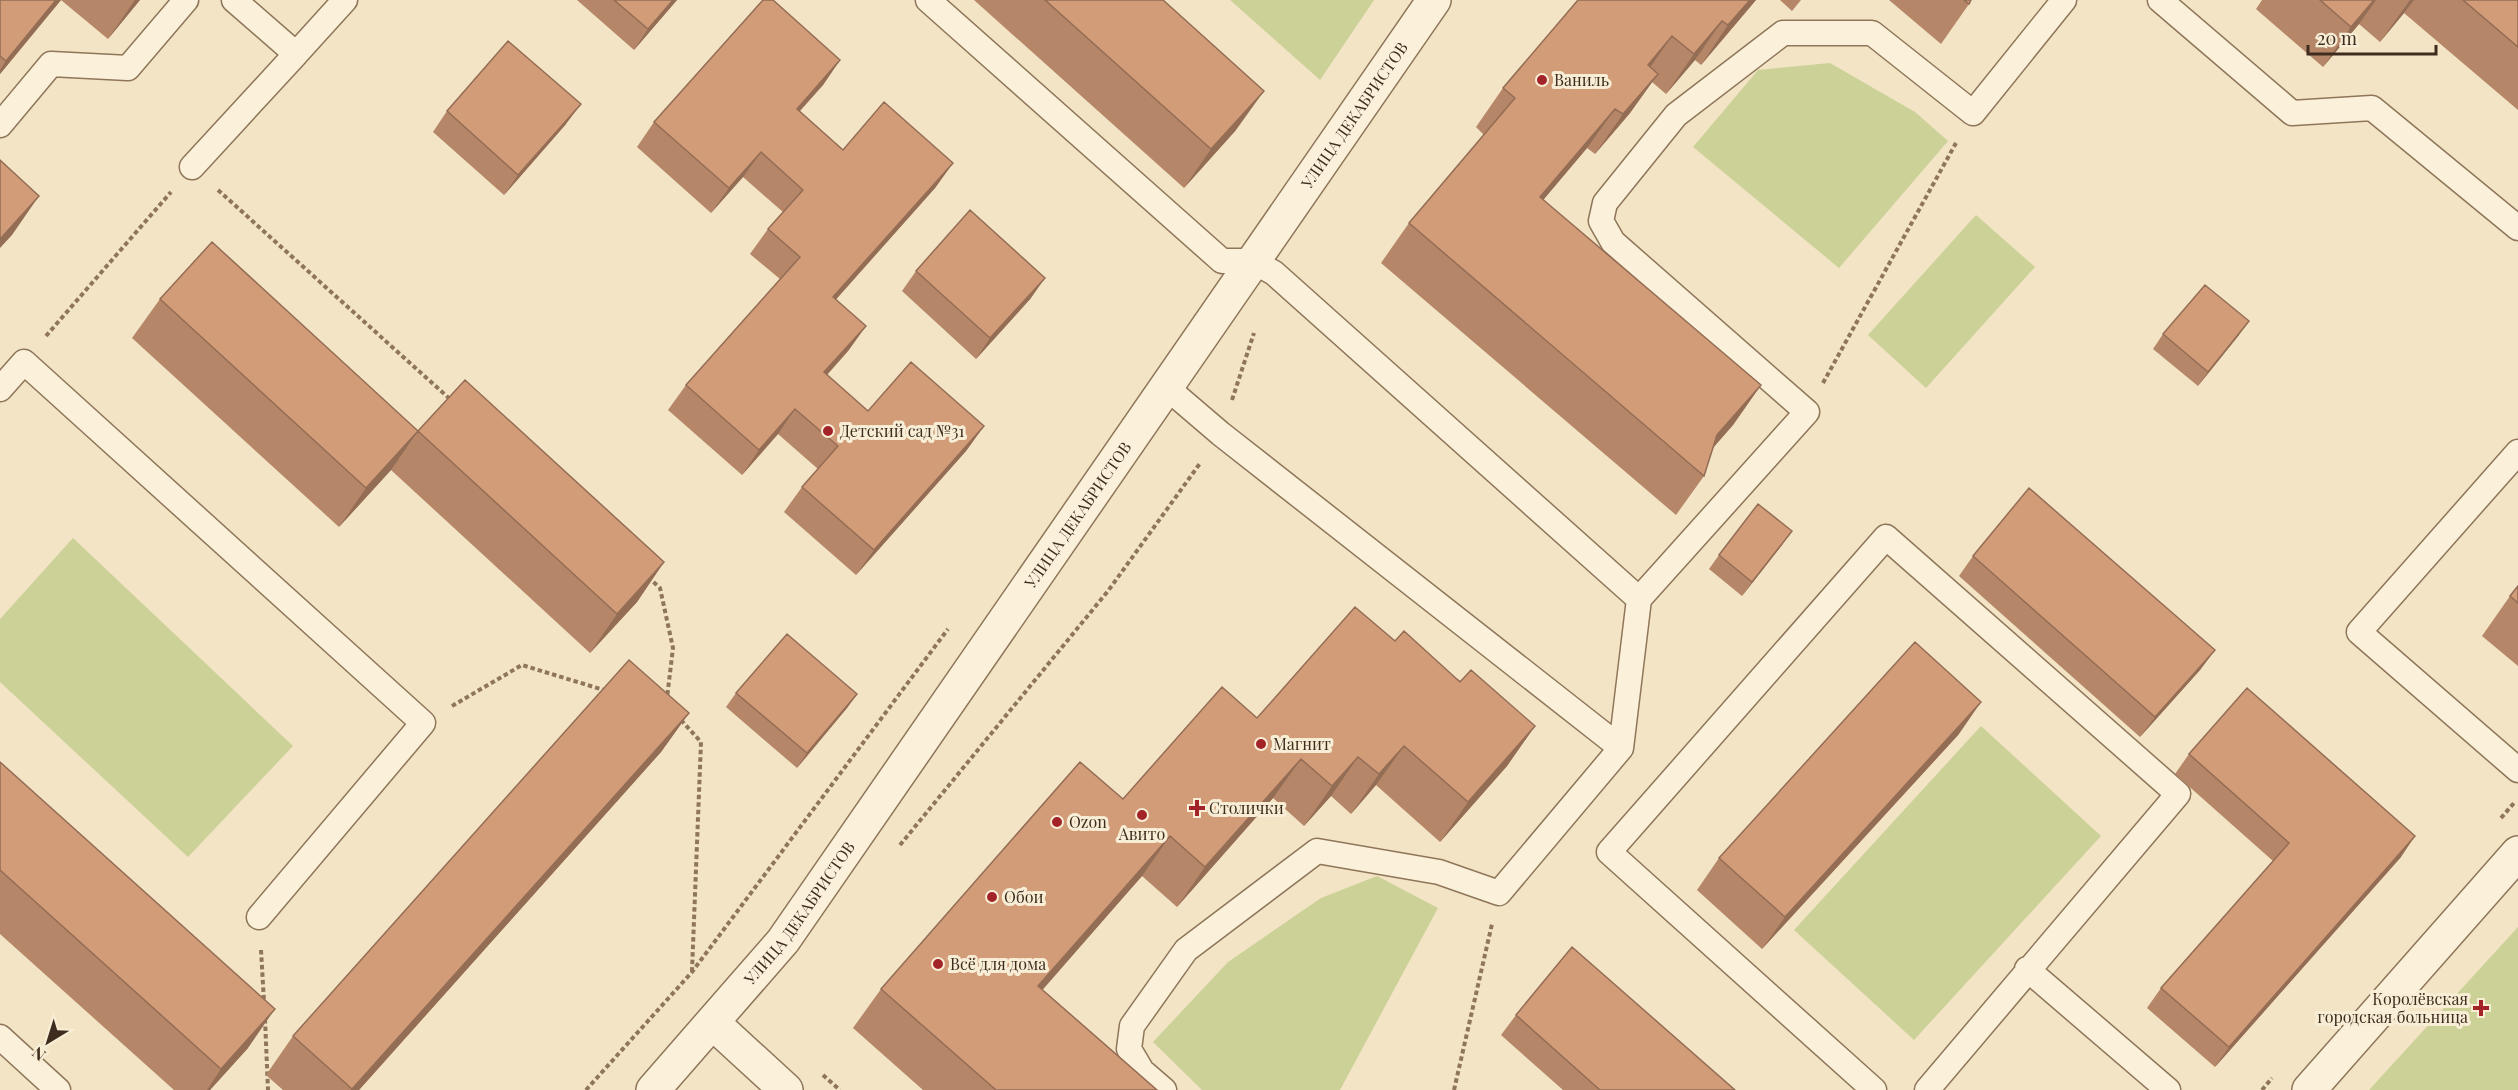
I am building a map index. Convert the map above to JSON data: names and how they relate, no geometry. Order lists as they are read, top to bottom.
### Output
{
  "streets": {
    "street": ["УЛИЦА ДЕКАБРИСТОВ"]
  },
  "places": {
    "other": [
      "Ваниль",
      "Детский сад №31",
      "Магнит",
      "Авито",
      "Ozon",
      "Обои",
      "Всё для дома"
    ],
    "health": ["Столички", "Королёвская городская больница"]
  },
  "scale_bar": "20 m",
  "north": "bottom left"
}
